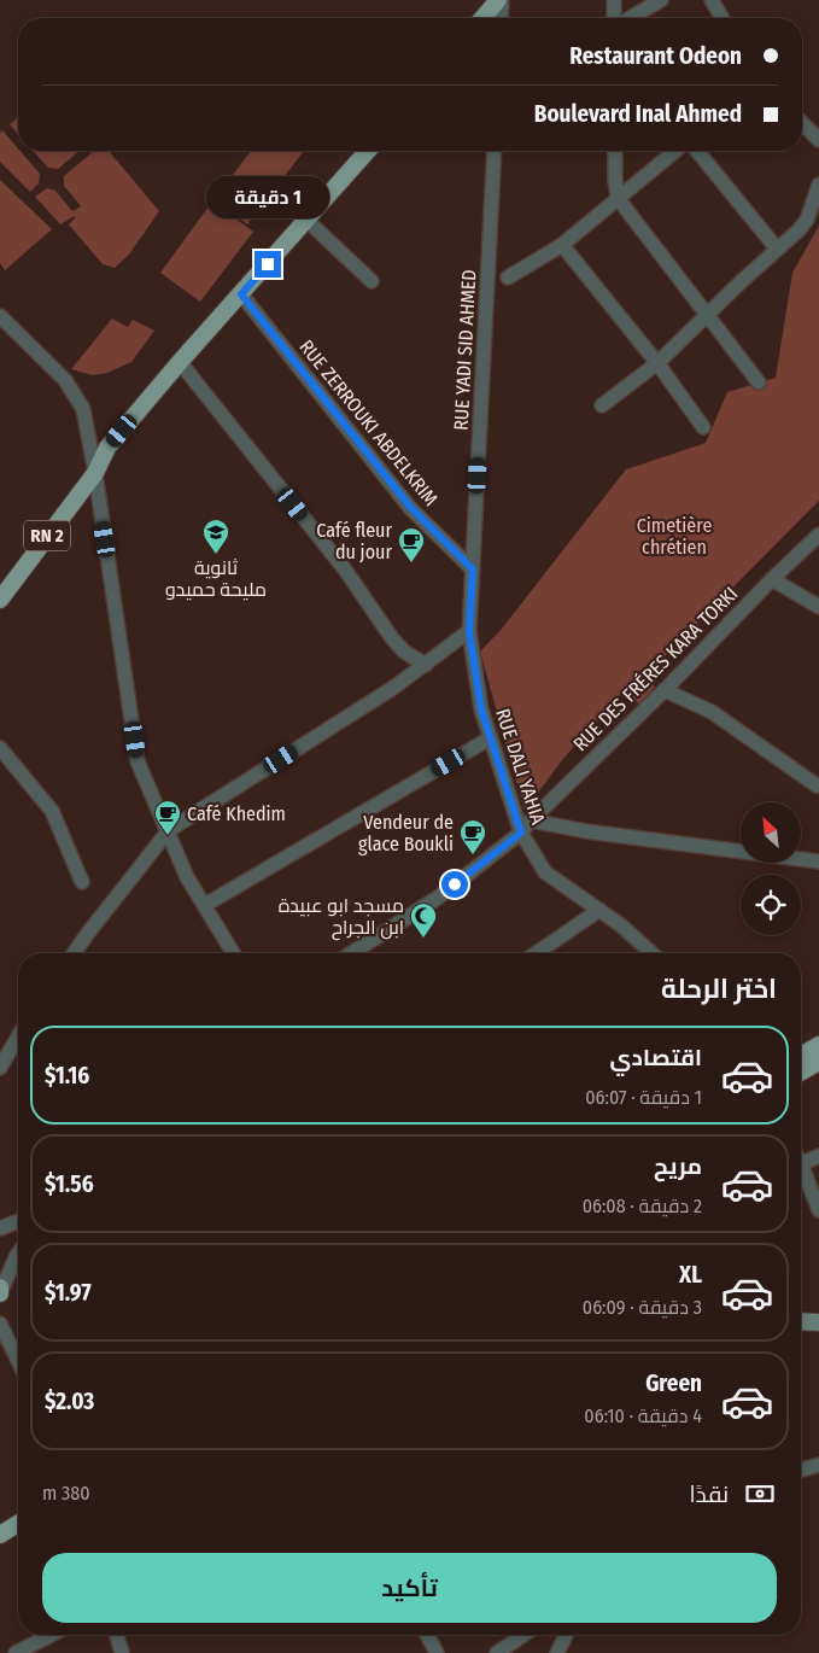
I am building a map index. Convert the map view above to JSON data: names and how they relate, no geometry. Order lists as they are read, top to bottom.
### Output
{
  "streets": {
    "main road": ["RN 2"],
    "street": [
      "RUE YADI SID AHMED",
      "RUE ZERROUKI ABDELKRIM",
      "RUE DES FRÉRES KARA TORKI",
      "RUE DALI YAHIA"
    ]
  },
  "crossings": [
    ["RUE YADI SID AHMED", "RUE ZERROUKI ABDELKRIM"],
    ["RUE YADI SID AHMED", "RUE DALI YAHIA"],
    ["RUE ZERROUKI ABDELKRIM", "RN 2"],
    ["RUE DES FRÉRES KARA TORKI", "RUE DALI YAHIA"]
  ],
  "parks": ["Cimetière chrétien"],
  "places": {
    "school or university": ["ثانوية مليحة حميدو"],
    "cafe": ["Café fleur du jour", "Café Khedim", "Vendeur de glace Boukli"],
    "mosque": ["مسجد ابو عبيدة ابن الجراح"]
  },
  "north": "top left",
  "page": {
    "banner": ["Restaurant Odeon", "Boulevard Inal Ahmed"],
    "bubble": "1 دقيقة",
    "heading": "اختر الرحلة",
    "list": [
      {
        "name": "اقتصادي",
        "note": "1 دقيقة · 06:07",
        "value": "$1.16"
      },
      {
        "name": "مريح",
        "note": "2 دقيقة · 06:08",
        "value": "$1.56"
      },
      {
        "name": "XL",
        "note": "3 دقيقة · 06:09",
        "value": "$1.97"
      },
      {
        "name": "Green",
        "note": "4 دقيقة · 06:10",
        "value": "$2.03"
      }
    ],
    "pay": ["نقدًا", "380 m"],
    "buttons": "تأكيد"
  }
}
